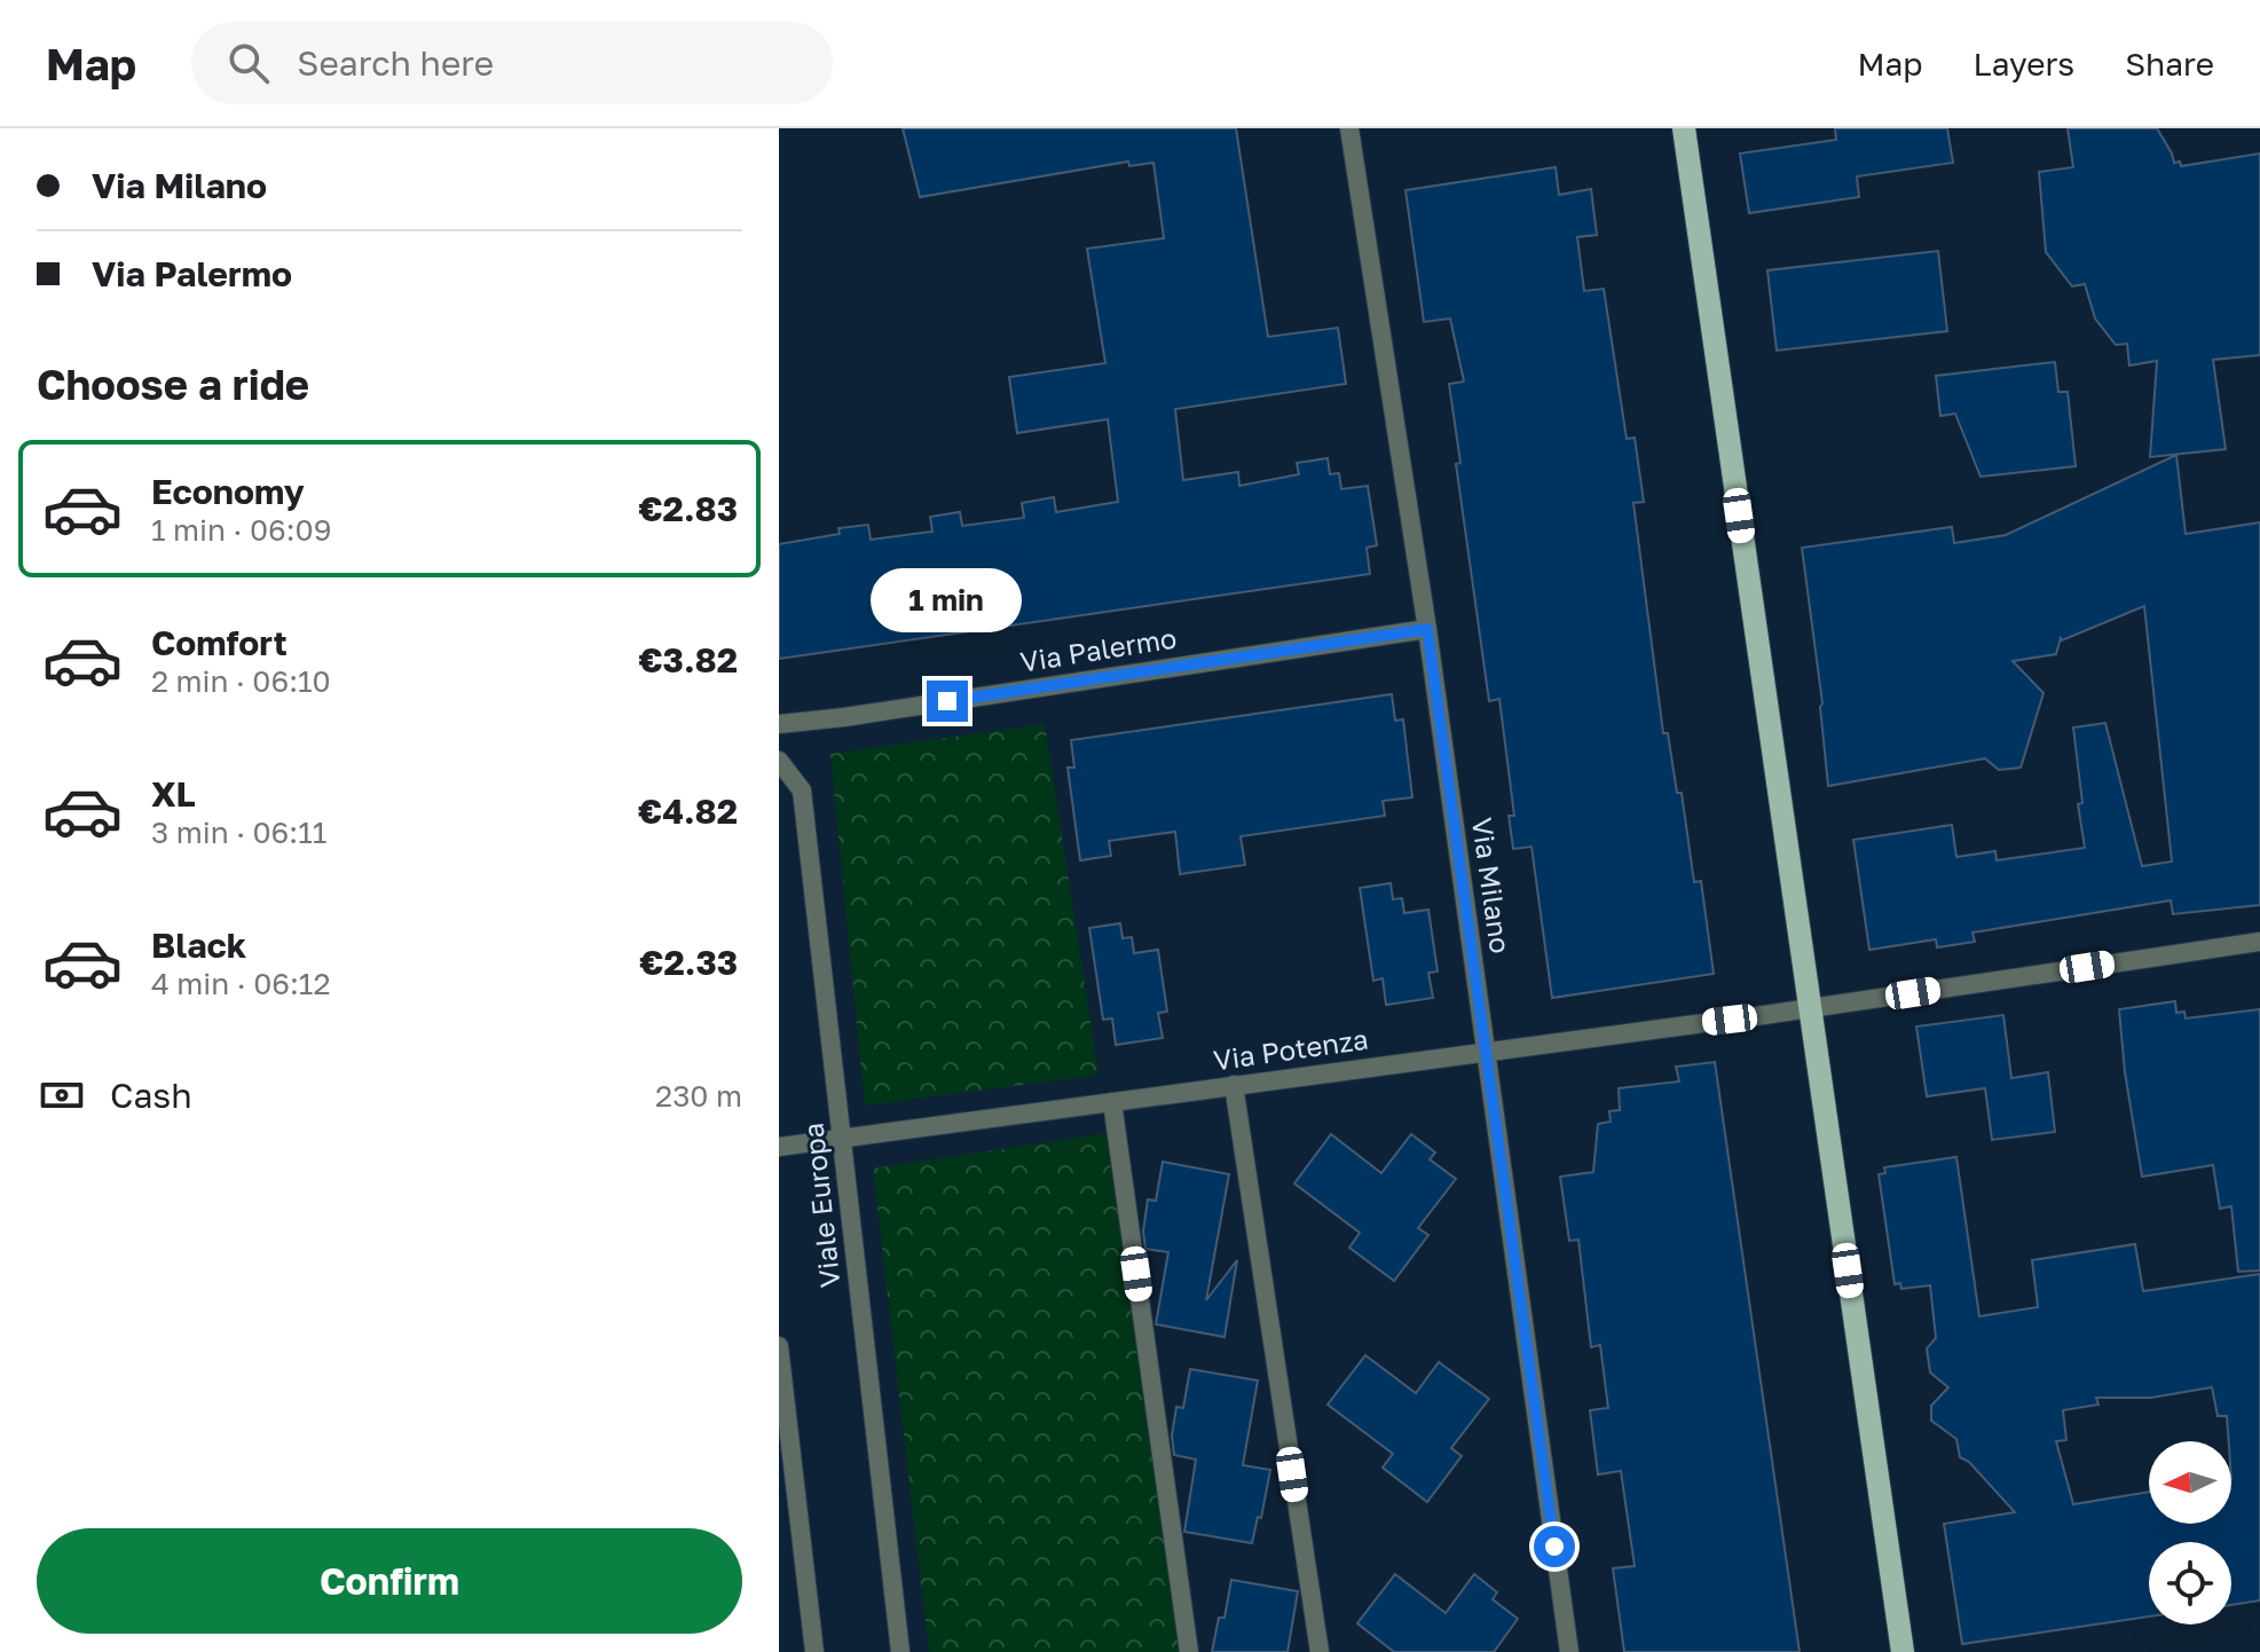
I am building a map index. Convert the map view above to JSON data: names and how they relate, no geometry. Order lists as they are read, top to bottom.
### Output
{
  "streets": {
    "street": [
      "Via Palermo",
      "Via Milano",
      "Via Potenza",
      "Viale Europa"
    ]
  },
  "crossings": [
    ["Via Palermo", "Via Milano"],
    ["Via Milano", "Via Potenza"],
    ["Via Potenza", "Viale Europa"]
  ],
  "north": "left",
  "page": {
    "header": "Map",
    "search": "Search here",
    "nav": ["Map", "Layers", "Share"],
    "banner": ["Via Milano", "Via Palermo"],
    "heading": "Choose a ride",
    "list": [
      {
        "name": "Economy",
        "note": "1 min · 06:09",
        "value": "€2.83"
      },
      {
        "name": "Comfort",
        "note": "2 min · 06:10",
        "value": "€3.82"
      },
      {
        "name": "XL",
        "note": "3 min · 06:11",
        "value": "€4.82"
      },
      {
        "name": "Black",
        "note": "4 min · 06:12",
        "value": "€2.33"
      }
    ],
    "bubble": "1 min",
    "pay": ["Cash", "230 m"],
    "buttons": "Confirm"
  }
}
